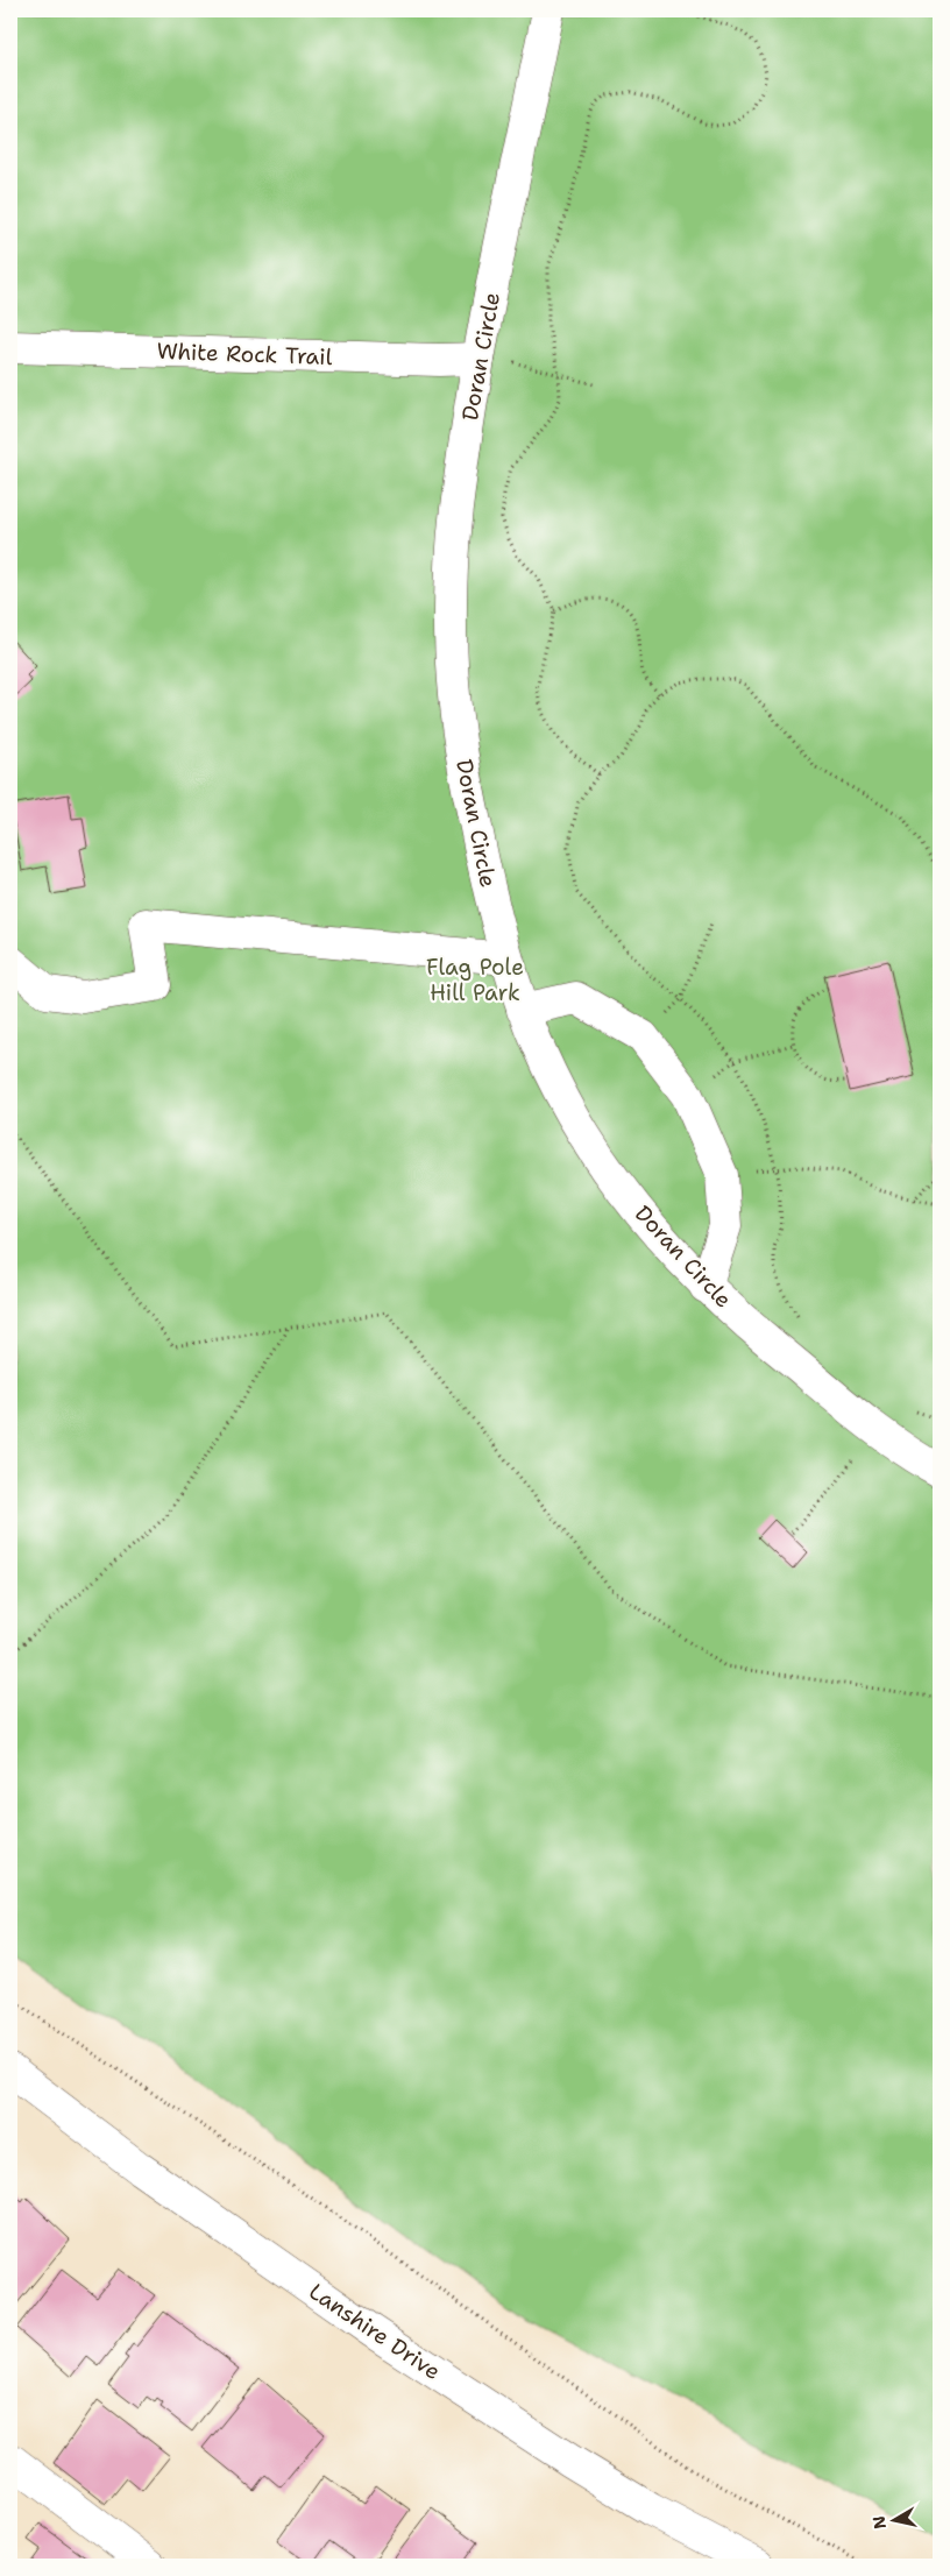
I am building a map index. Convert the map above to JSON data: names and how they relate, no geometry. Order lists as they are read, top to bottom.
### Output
{
  "streets": {
    "street": ["White Rock Trail", "Doran Circle", "Lanshire Drive"]
  },
  "crossings": [
    ["White Rock Trail", "Doran Circle"]
  ],
  "parks": ["Flag Pole Hill Park"],
  "north": "left"
}
